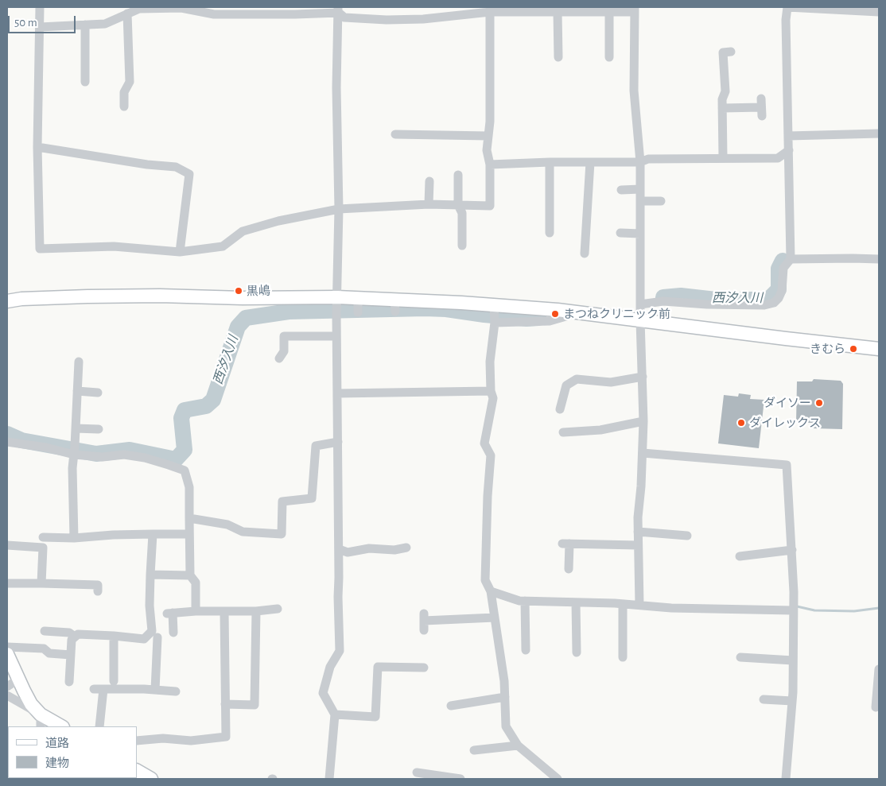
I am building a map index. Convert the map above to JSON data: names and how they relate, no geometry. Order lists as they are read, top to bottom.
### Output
{
  "water": ["西汐入川"],
  "places": [
    "黒嶋",
    "まつねクリニック前",
    "きむら",
    "ダイソー",
    "ダイレックス"
  ],
  "legend": ["道路", "建物"],
  "scale_bar": "50 m"
}
